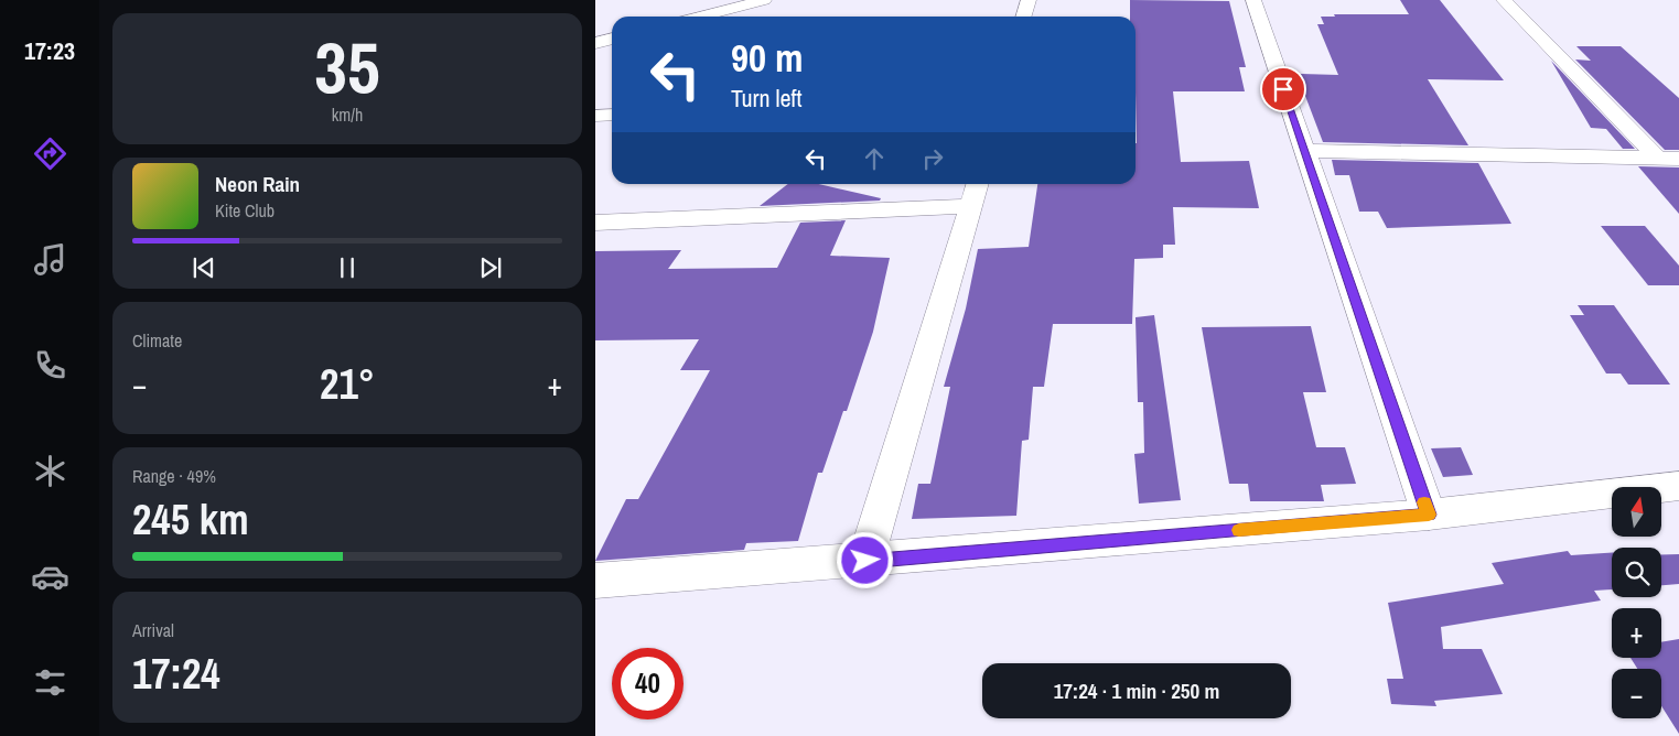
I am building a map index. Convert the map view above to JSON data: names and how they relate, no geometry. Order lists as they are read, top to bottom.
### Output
{
  "north": "top",
  "page": {
    "tabs": "17:23",
    "tile": [
      ["35", "km/h"],
      "Climate",
      ["Range · 49%", "245 km"],
      ["Arrival", "17:24"]
    ],
    "turn": ["90 m", "Turn left"],
    "song": ["Neon Rain", "Kite Club"],
    "heat": ["−", "21°", "+"],
    "map_buttons": ["+", "−"],
    "limit": "40",
    "trip": "17:24 · 1 min · 250 m"
  }
}
